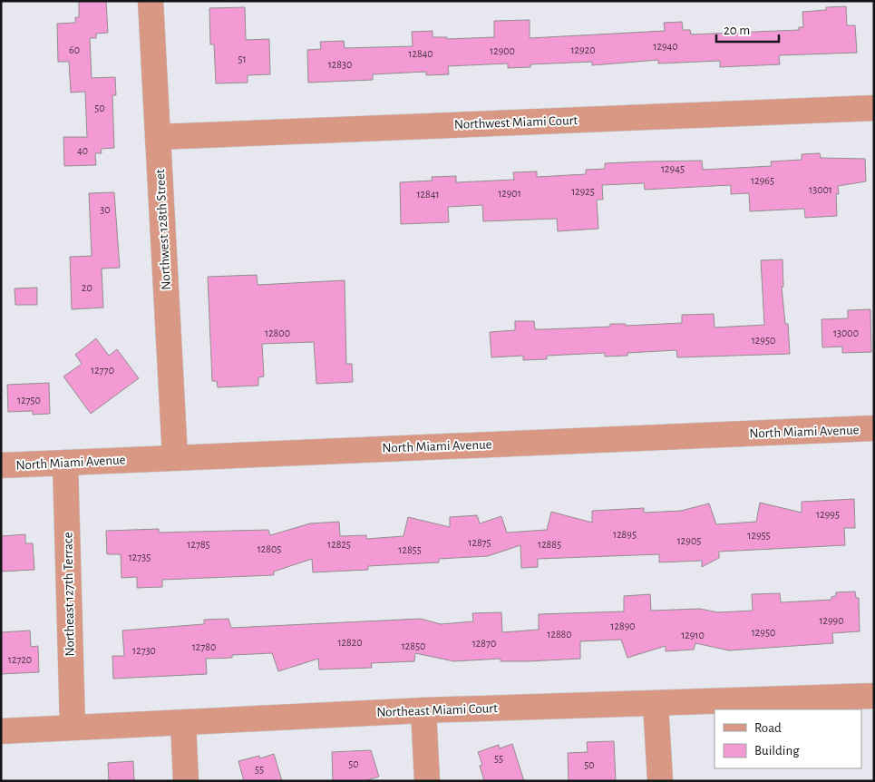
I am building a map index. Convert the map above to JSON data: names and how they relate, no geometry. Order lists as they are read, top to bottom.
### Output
{
  "streets": {
    "street": [
      "Northwest Miami Court",
      "Northwest 128th Street",
      "North Miami Avenue",
      "Northeast 127th Terrace",
      "Northeast Miami Court"
    ]
  },
  "crossings": [
    ["Northwest Miami Court", "Northwest 128th Street"],
    ["Northwest 128th Street", "North Miami Avenue"],
    ["North Miami Avenue", "Northeast 127th Terrace"],
    ["Northeast 127th Terrace", "Northeast Miami Court"]
  ],
  "house_numbers": [
    "12940",
    "60",
    "12920",
    "12900",
    "12840",
    "51",
    "12830",
    "50",
    "40",
    "12945",
    "12965",
    "13001",
    "12925",
    "12901",
    "12841",
    "30",
    "20",
    "12800",
    "13000",
    "12950",
    "12770",
    "12750",
    "12995",
    "12895",
    "12955",
    "12905",
    "12875",
    "12785",
    "12825",
    "12885",
    "12805",
    "12855",
    "12735",
    "12990",
    "12890",
    "12950",
    "12880",
    "12910",
    "12820",
    "12870",
    "12850",
    "12780",
    "12730",
    "12720",
    "55",
    "50",
    "50",
    "55"
  ],
  "legend": ["Road", "Building"],
  "scale_bar": "20 m"
}
